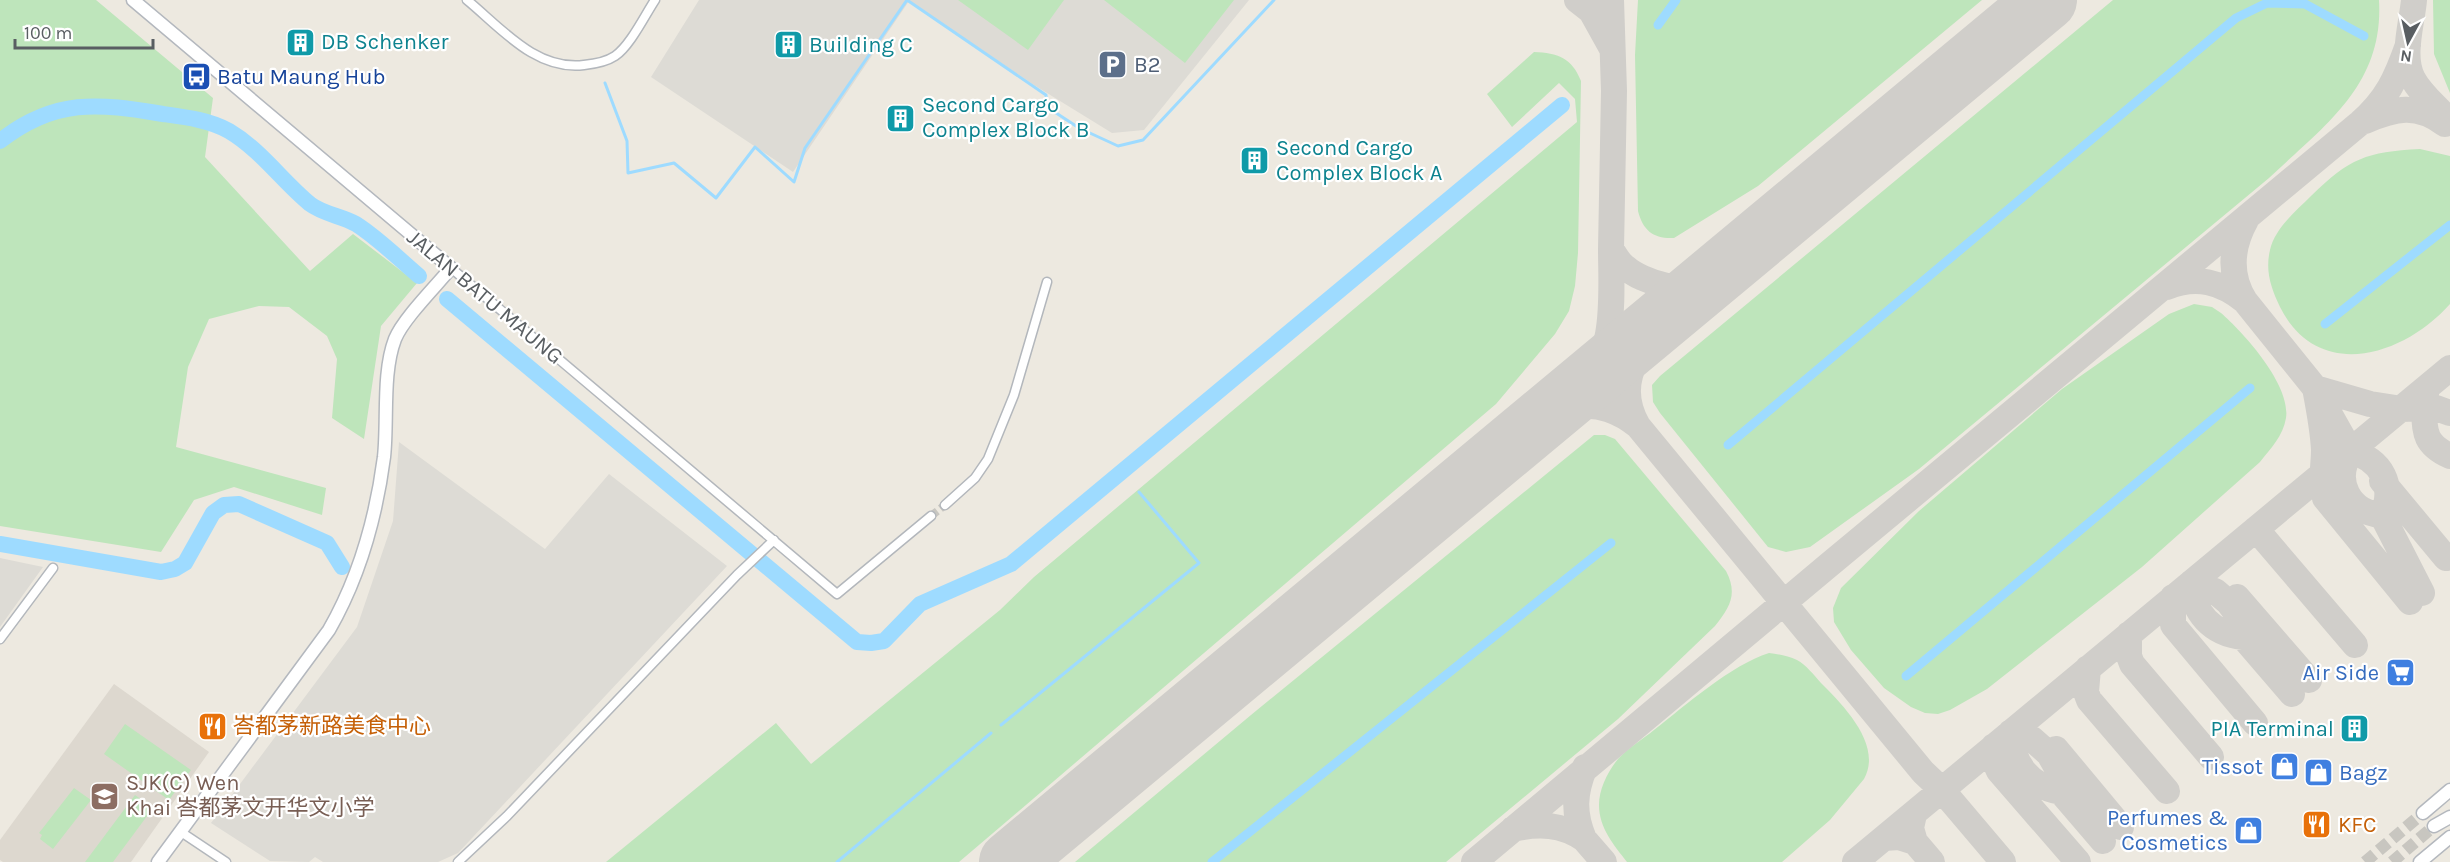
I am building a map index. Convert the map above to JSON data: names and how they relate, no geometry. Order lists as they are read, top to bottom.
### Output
{
  "streets": {
    "street": ["JALAN BATU MAUNG"]
  },
  "places": {
    "building": [
      "DB Schenker",
      "Building C",
      "Second Cargo Complex Block B",
      "Second Cargo Complex Block A",
      "PIA Terminal"
    ],
    "parking": ["B2"],
    "bus stop": ["Batu Maung Hub"],
    "supermarket": ["Air Side"],
    "restaurant": ["峇都茅新路美食中心", "KFC"],
    "shop": ["Tissot", "Bagz", "Perfumes & Cosmetics"],
    "school or university": ["SJK(C) Wen Khai 峇都茅文开华文小学"]
  },
  "scale_bar": "100 m",
  "north": "bottom"
}
